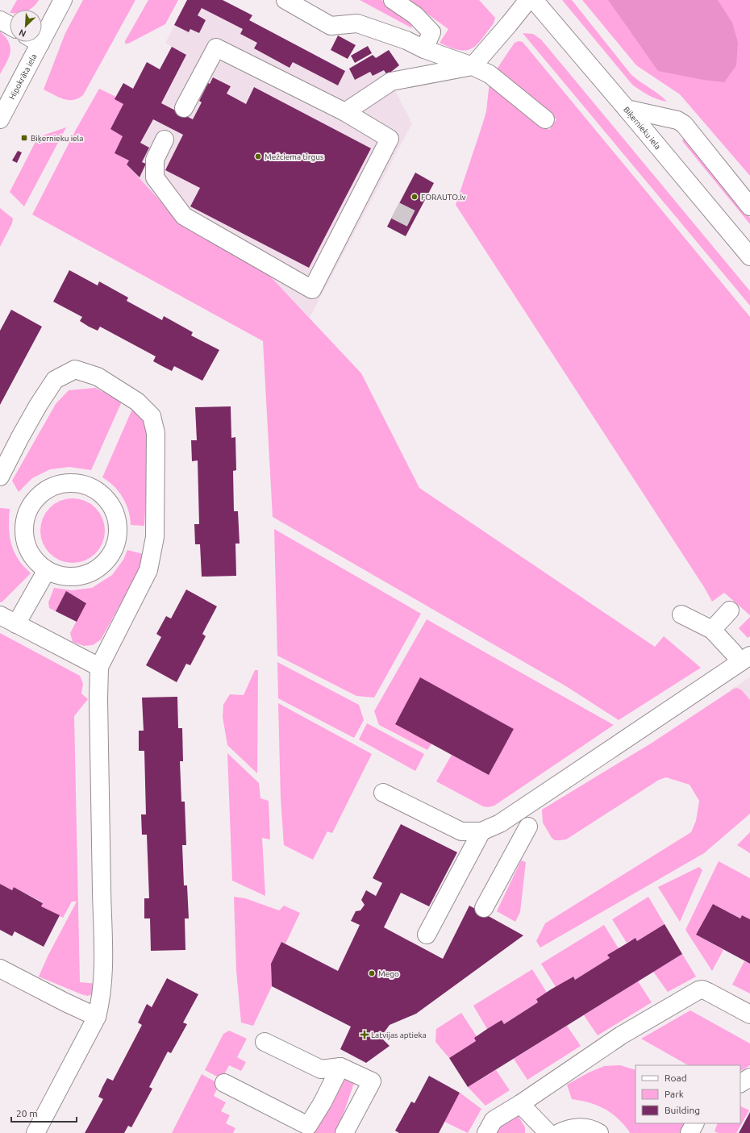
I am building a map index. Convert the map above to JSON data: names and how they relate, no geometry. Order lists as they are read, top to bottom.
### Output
{
  "streets": {
    "street": ["Hipokrāta iela", "Biķernieku iela"]
  },
  "places": {
    "transit": ["Biķernieku iela"],
    "other": ["Mežciema tirgus", "FORAUTO.lv", "Mego"],
    "health": ["Latvijas aptieka"]
  },
  "legend": ["Road", "Park", "Building"],
  "scale_bar": "20 m",
  "north": "bottom left"
}
